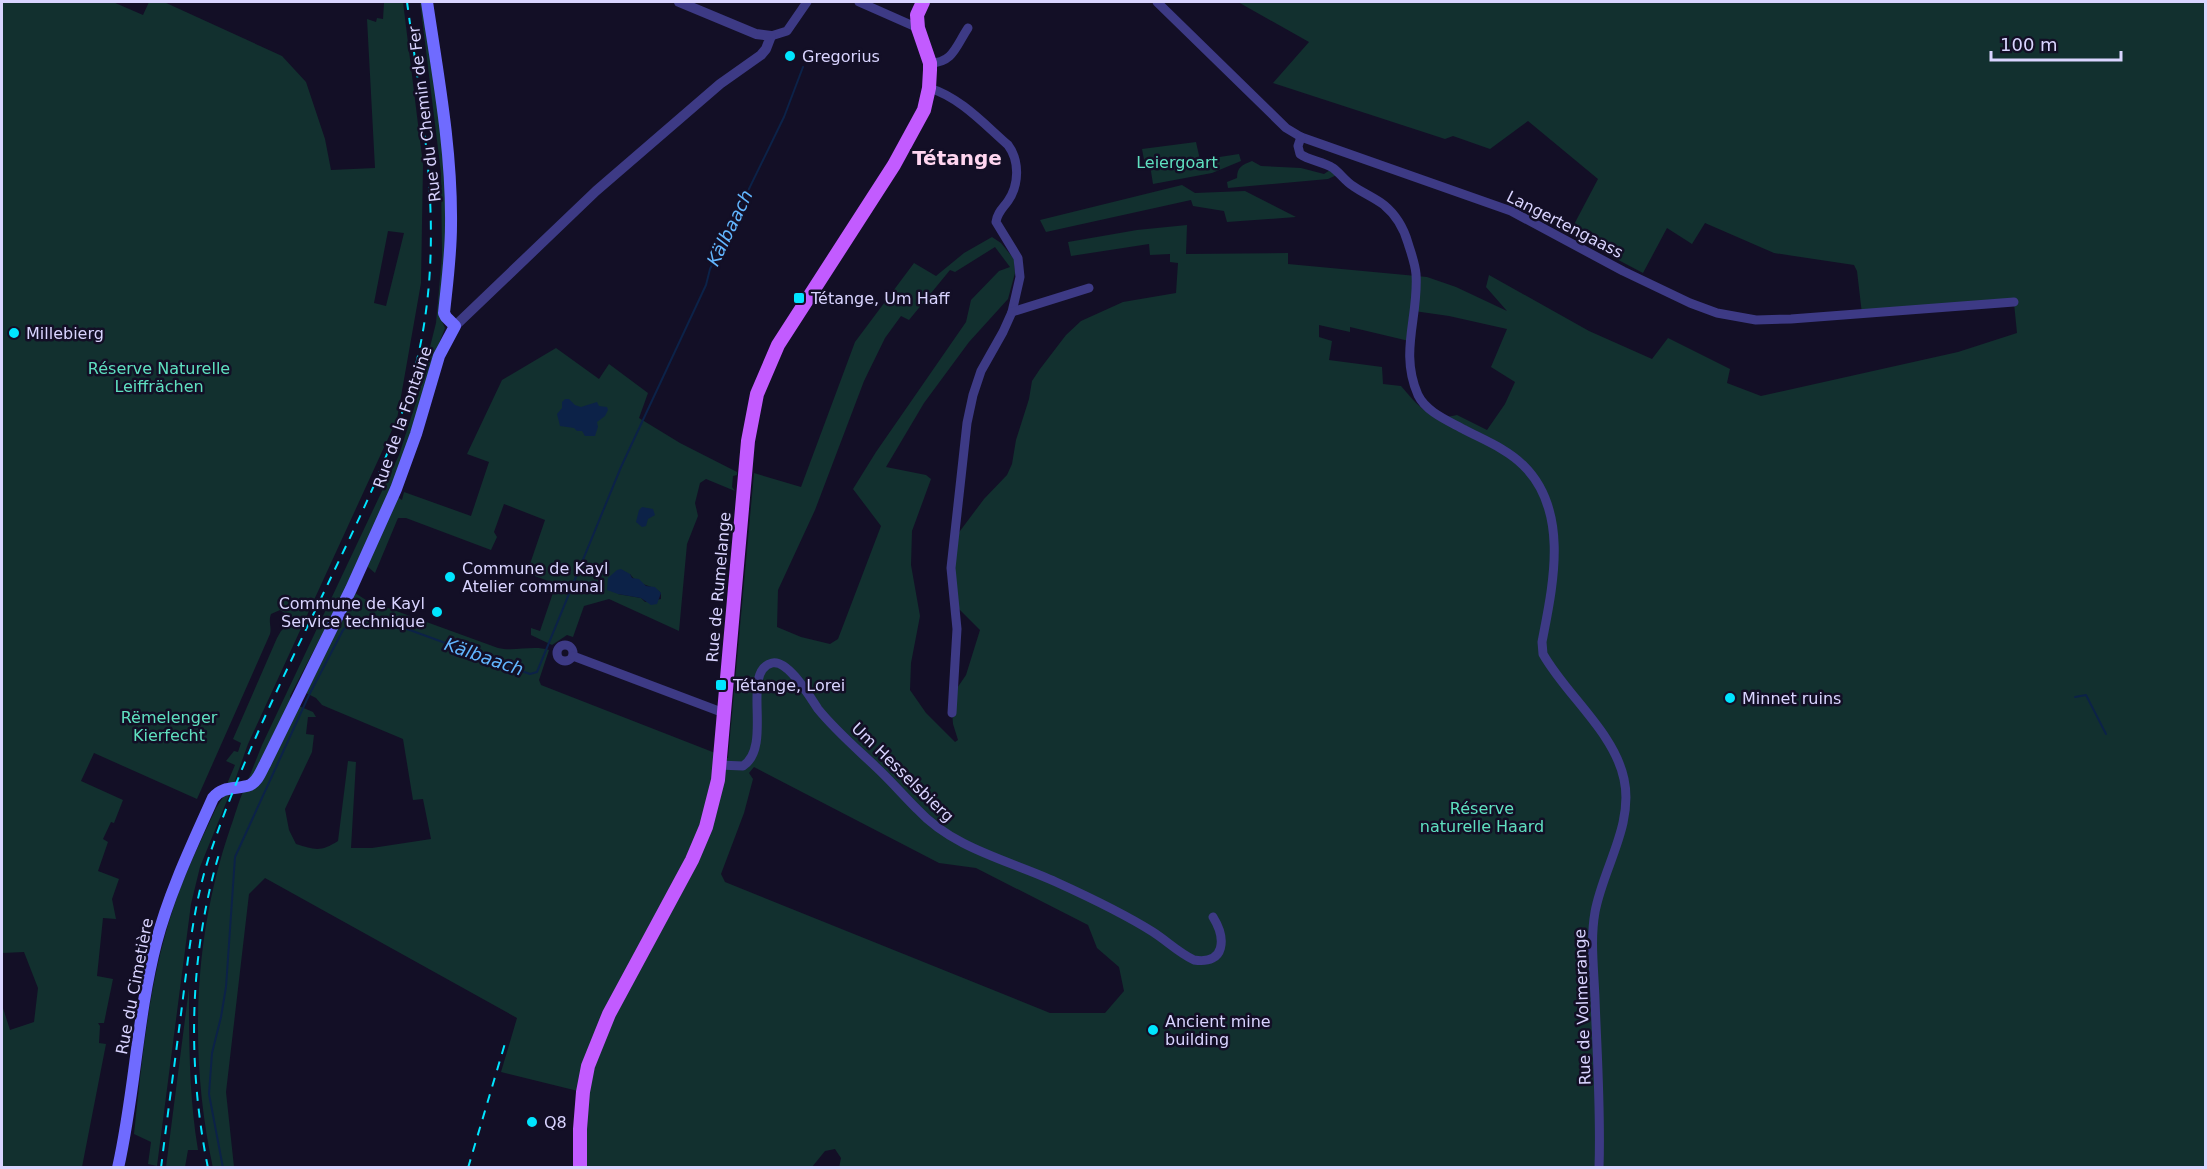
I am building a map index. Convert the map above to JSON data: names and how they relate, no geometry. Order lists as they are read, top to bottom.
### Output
{
  "streets": {
    "main road": [
      "Rue du Chemin de Fer",
      "Rue de la Fontaine",
      "Rue de Rumelange",
      "Rue du Cimetière"
    ],
    "street": ["Langertengaass", "Um Hesselsbierg", "Rue de Volmerange"]
  },
  "crossings": [
    ["Rue du Chemin de Fer", "Rue de la Fontaine"],
    ["Langertengaass", "Rue de Volmerange"],
    ["Rue de la Fontaine", "Rue du Cimetière"],
    ["Rue de Rumelange", "Um Hesselsbierg"]
  ],
  "districts": ["Tétange"],
  "water": ["Kälbaach"],
  "parks": [
    "Leiergoart",
    "Réserve Naturelle Leiffrächen",
    "Rëmelenger Kierfecht",
    "Réserve naturelle Haard"
  ],
  "places": {
    "other": [
      "Gregorius",
      "Millebierg",
      "Commune de Kayl Atelier communal",
      "Commune de Kayl Service technique",
      "Minnet ruins",
      "Ancient mine building",
      "Q8"
    ],
    "transit": ["Tétange, Um Haff", "Tétange, Lorei"]
  },
  "scale_bar": "100 m"
}
